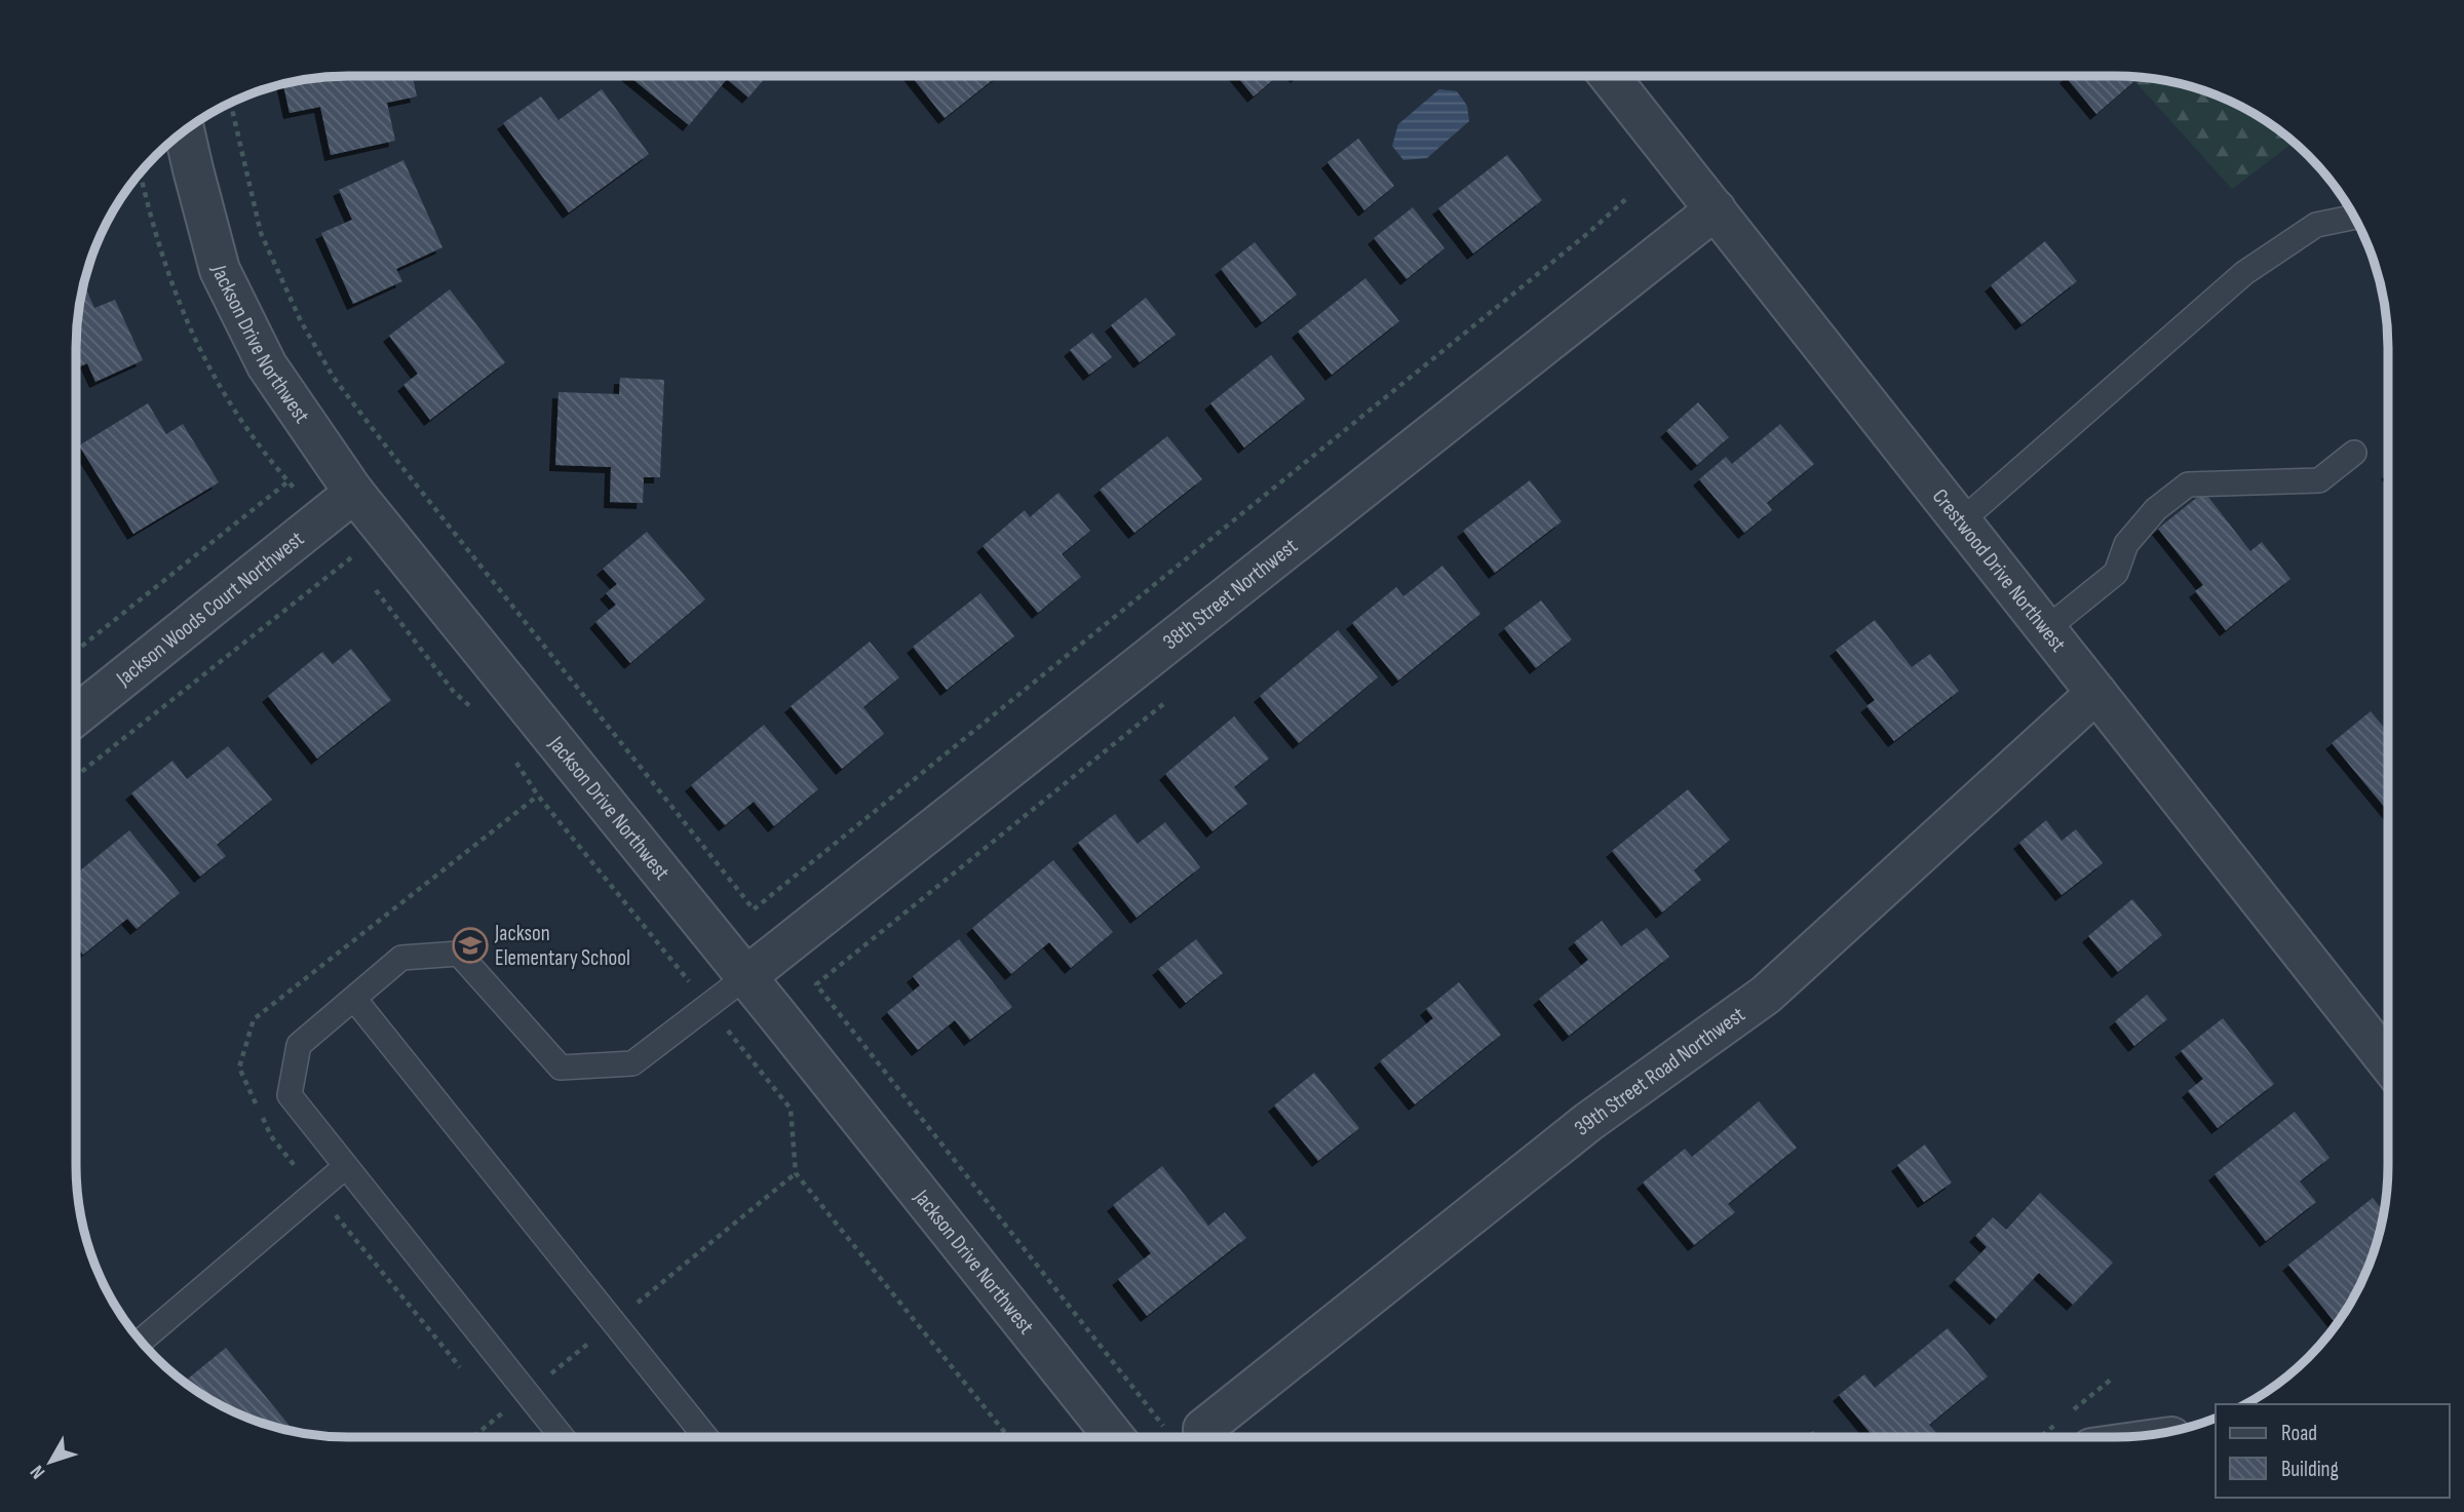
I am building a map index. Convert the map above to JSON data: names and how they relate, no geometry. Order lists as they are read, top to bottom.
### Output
{
  "streets": {
    "street": [
      "Jackson Drive Northwest",
      "Crestwood Drive Northwest",
      "38th Street Northwest",
      "Jackson Woods Court Northwest",
      "39th Street Road Northwest"
    ]
  },
  "crossings": [
    ["Jackson Drive Northwest", "38th Street Northwest"],
    ["Jackson Drive Northwest", "Jackson Woods Court Northwest"],
    ["Crestwood Drive Northwest", "38th Street Northwest"],
    ["Crestwood Drive Northwest", "39th Street Road Northwest"]
  ],
  "places": {
    "school or university": ["Jackson Elementary School"]
  },
  "legend": ["Road", "Building"],
  "north": "bottom left"
}
